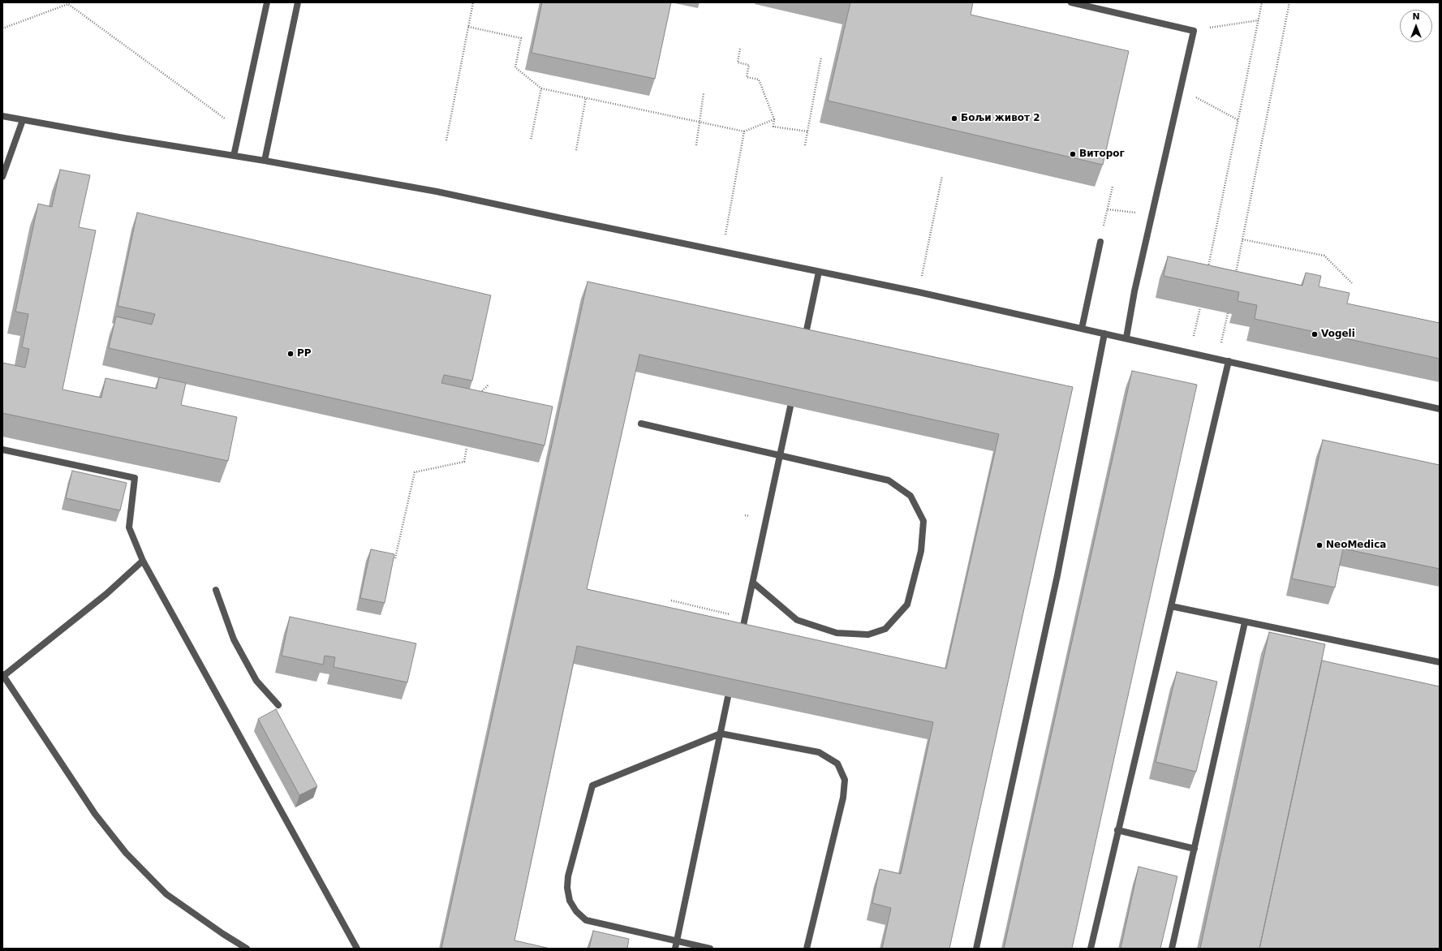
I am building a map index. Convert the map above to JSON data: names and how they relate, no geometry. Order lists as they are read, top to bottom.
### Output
{
  "places": [
    "Бољи живот 2",
    "Виторог",
    "Vogeli",
    "PP",
    "NeoMedica"
  ],
  "north": "top"
}
